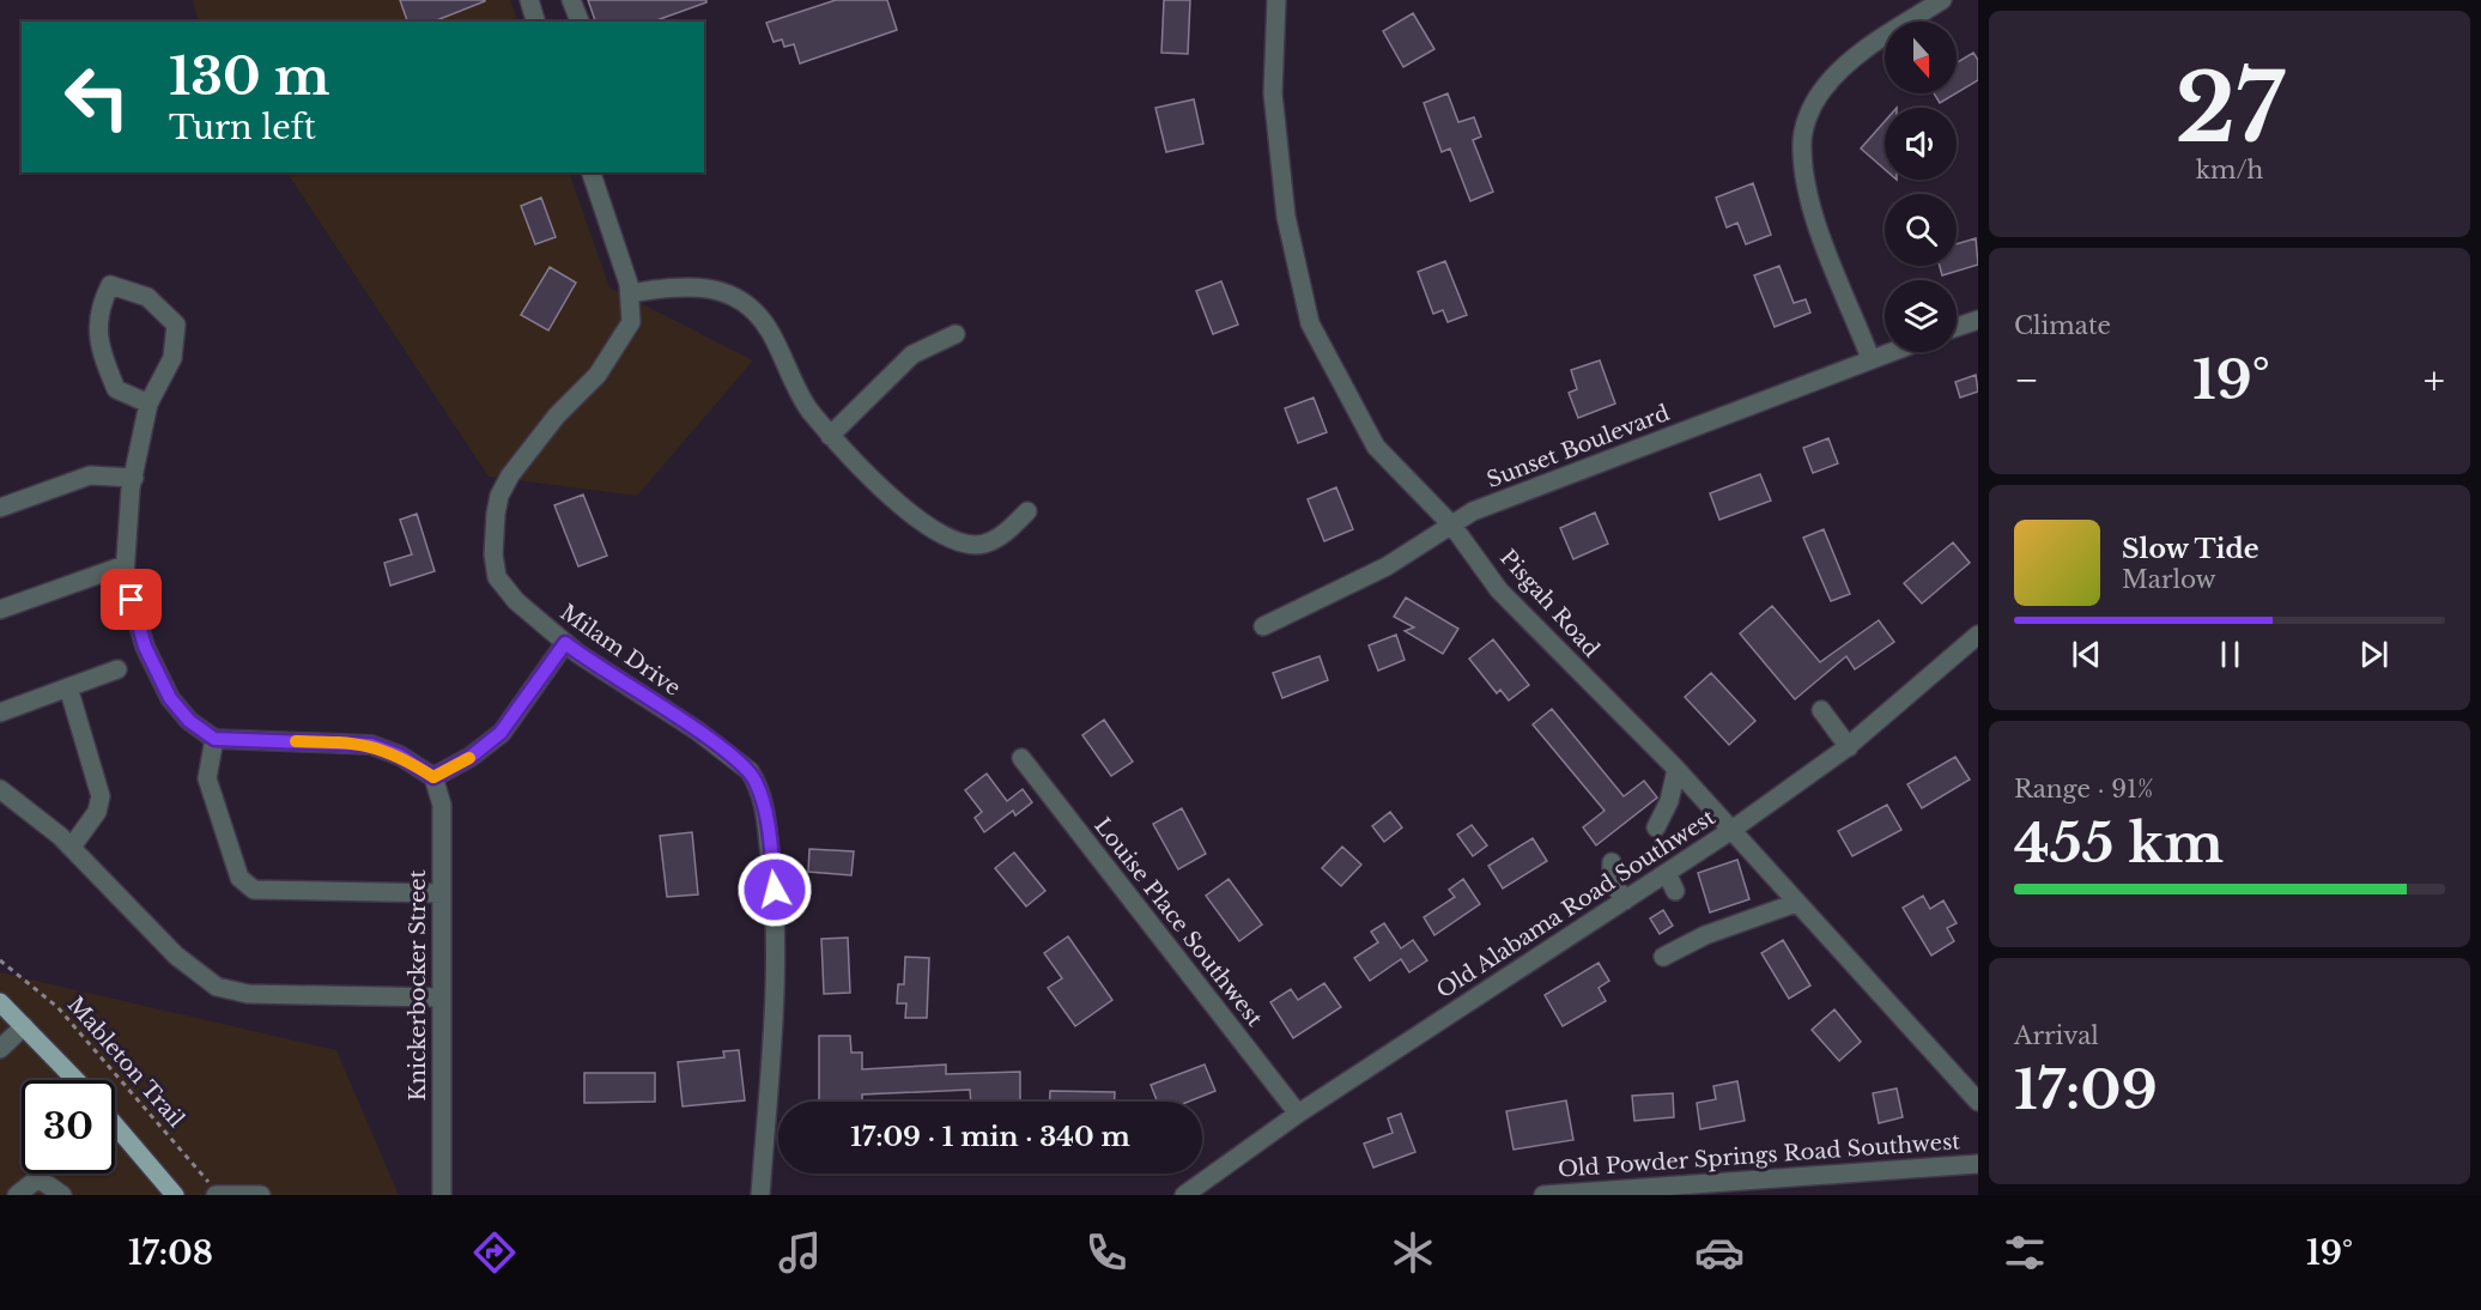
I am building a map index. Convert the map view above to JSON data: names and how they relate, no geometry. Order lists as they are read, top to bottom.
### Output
{
  "streets": {
    "street": [
      "Sunset Boulevard",
      "Pisgah Road",
      "Milam Drive",
      "Old Alabama Road Southwest",
      "Louise Place Southwest",
      "Knickerbocker Street",
      "Old Powder Springs Road Southwest"
    ],
    "path": ["Mableton Trail"]
  },
  "crossings": [
    ["Sunset Boulevard", "Pisgah Road"],
    ["Pisgah Road", "Old Alabama Road Southwest"],
    ["Old Alabama Road Southwest", "Louise Place Southwest"]
  ],
  "north": "bottom",
  "page": {
    "tile": [
      ["27", "km/h"],
      "Climate",
      ["Range · 91%", "455 km"],
      ["Arrival", "17:09"]
    ],
    "turn": ["130 m", "Turn left"],
    "heat": ["−", "19°", "+"],
    "song": ["Slow Tide", "Marlow"],
    "limit": "30",
    "trip": "17:09 · 1 min · 340 m",
    "tabs": ["17:08", "19°"]
  }
}
